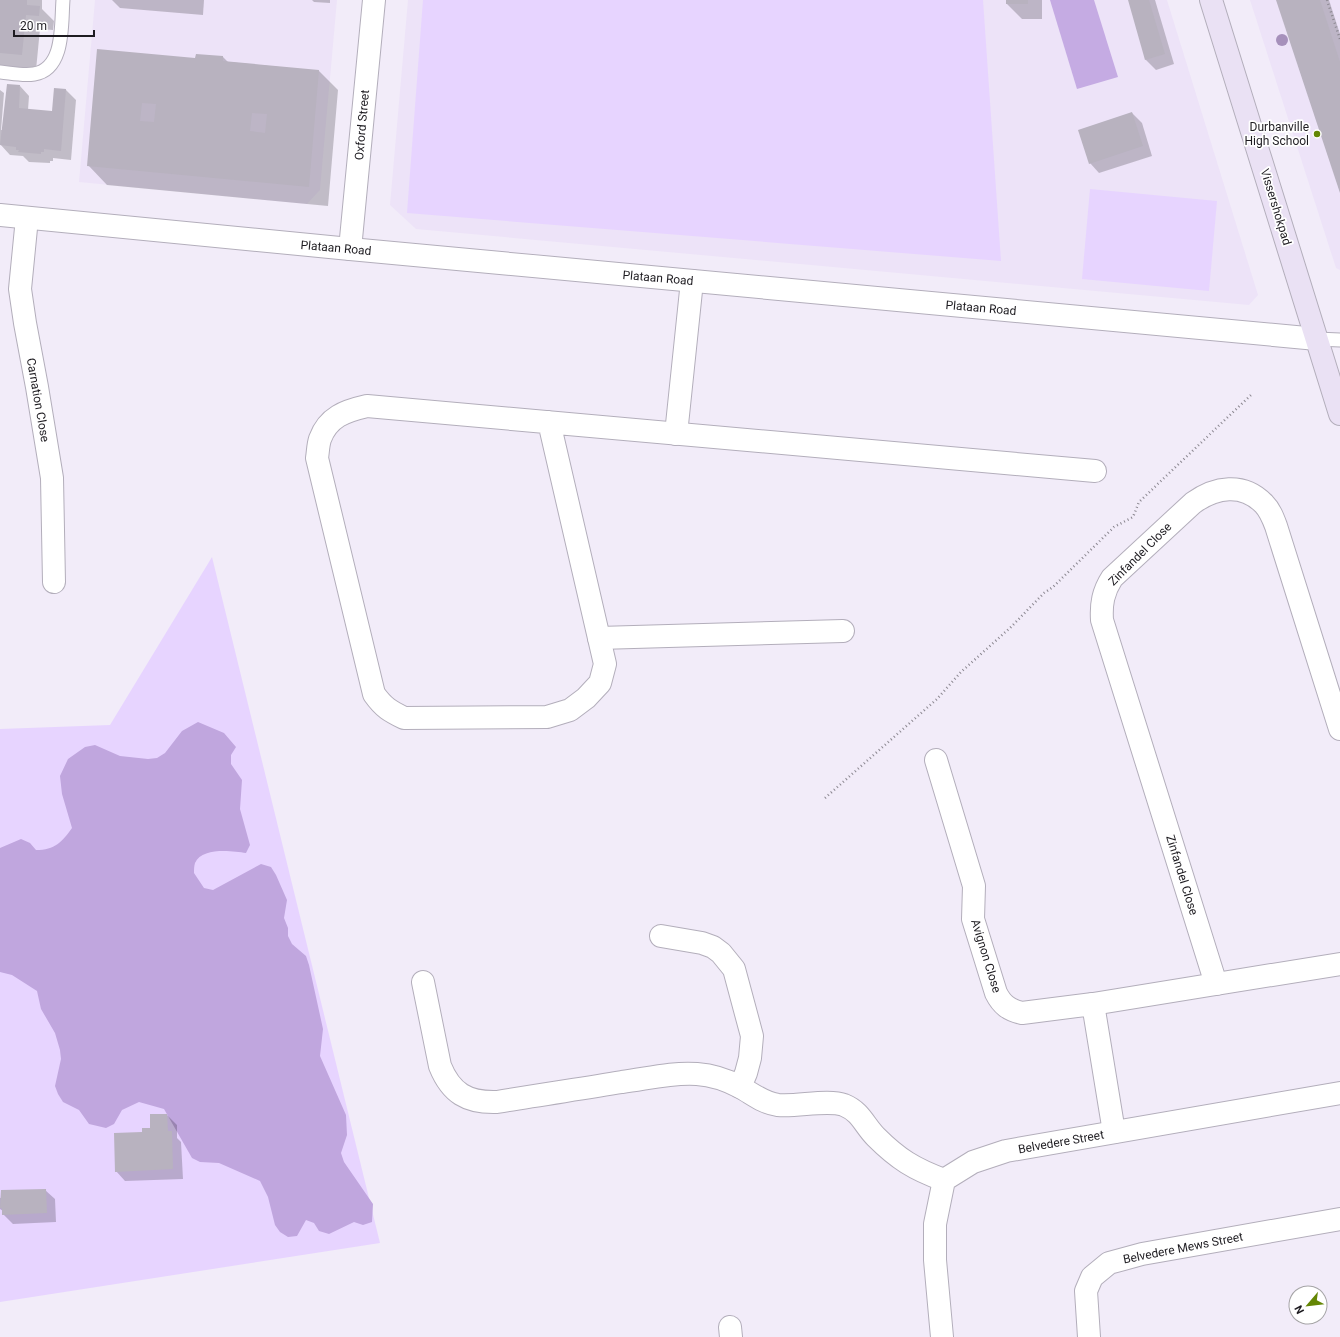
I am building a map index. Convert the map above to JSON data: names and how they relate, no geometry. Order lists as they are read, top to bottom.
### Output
{
  "streets": {
    "main road": ["Vissershokpad"],
    "street": [
      "Oxford Street",
      "Plataan Road",
      "Carnation Close",
      "Zinfandel Close",
      "Avignon Close",
      "Belvedere Street",
      "Belvedere Mews Street"
    ]
  },
  "crossings": [
    ["Oxford Street", "Plataan Road"],
    ["Vissershokpad", "Plataan Road"],
    ["Plataan Road", "Carnation Close"]
  ],
  "places": ["Durbanville High School"],
  "scale_bar": "20 m",
  "north": "bottom left"
}
